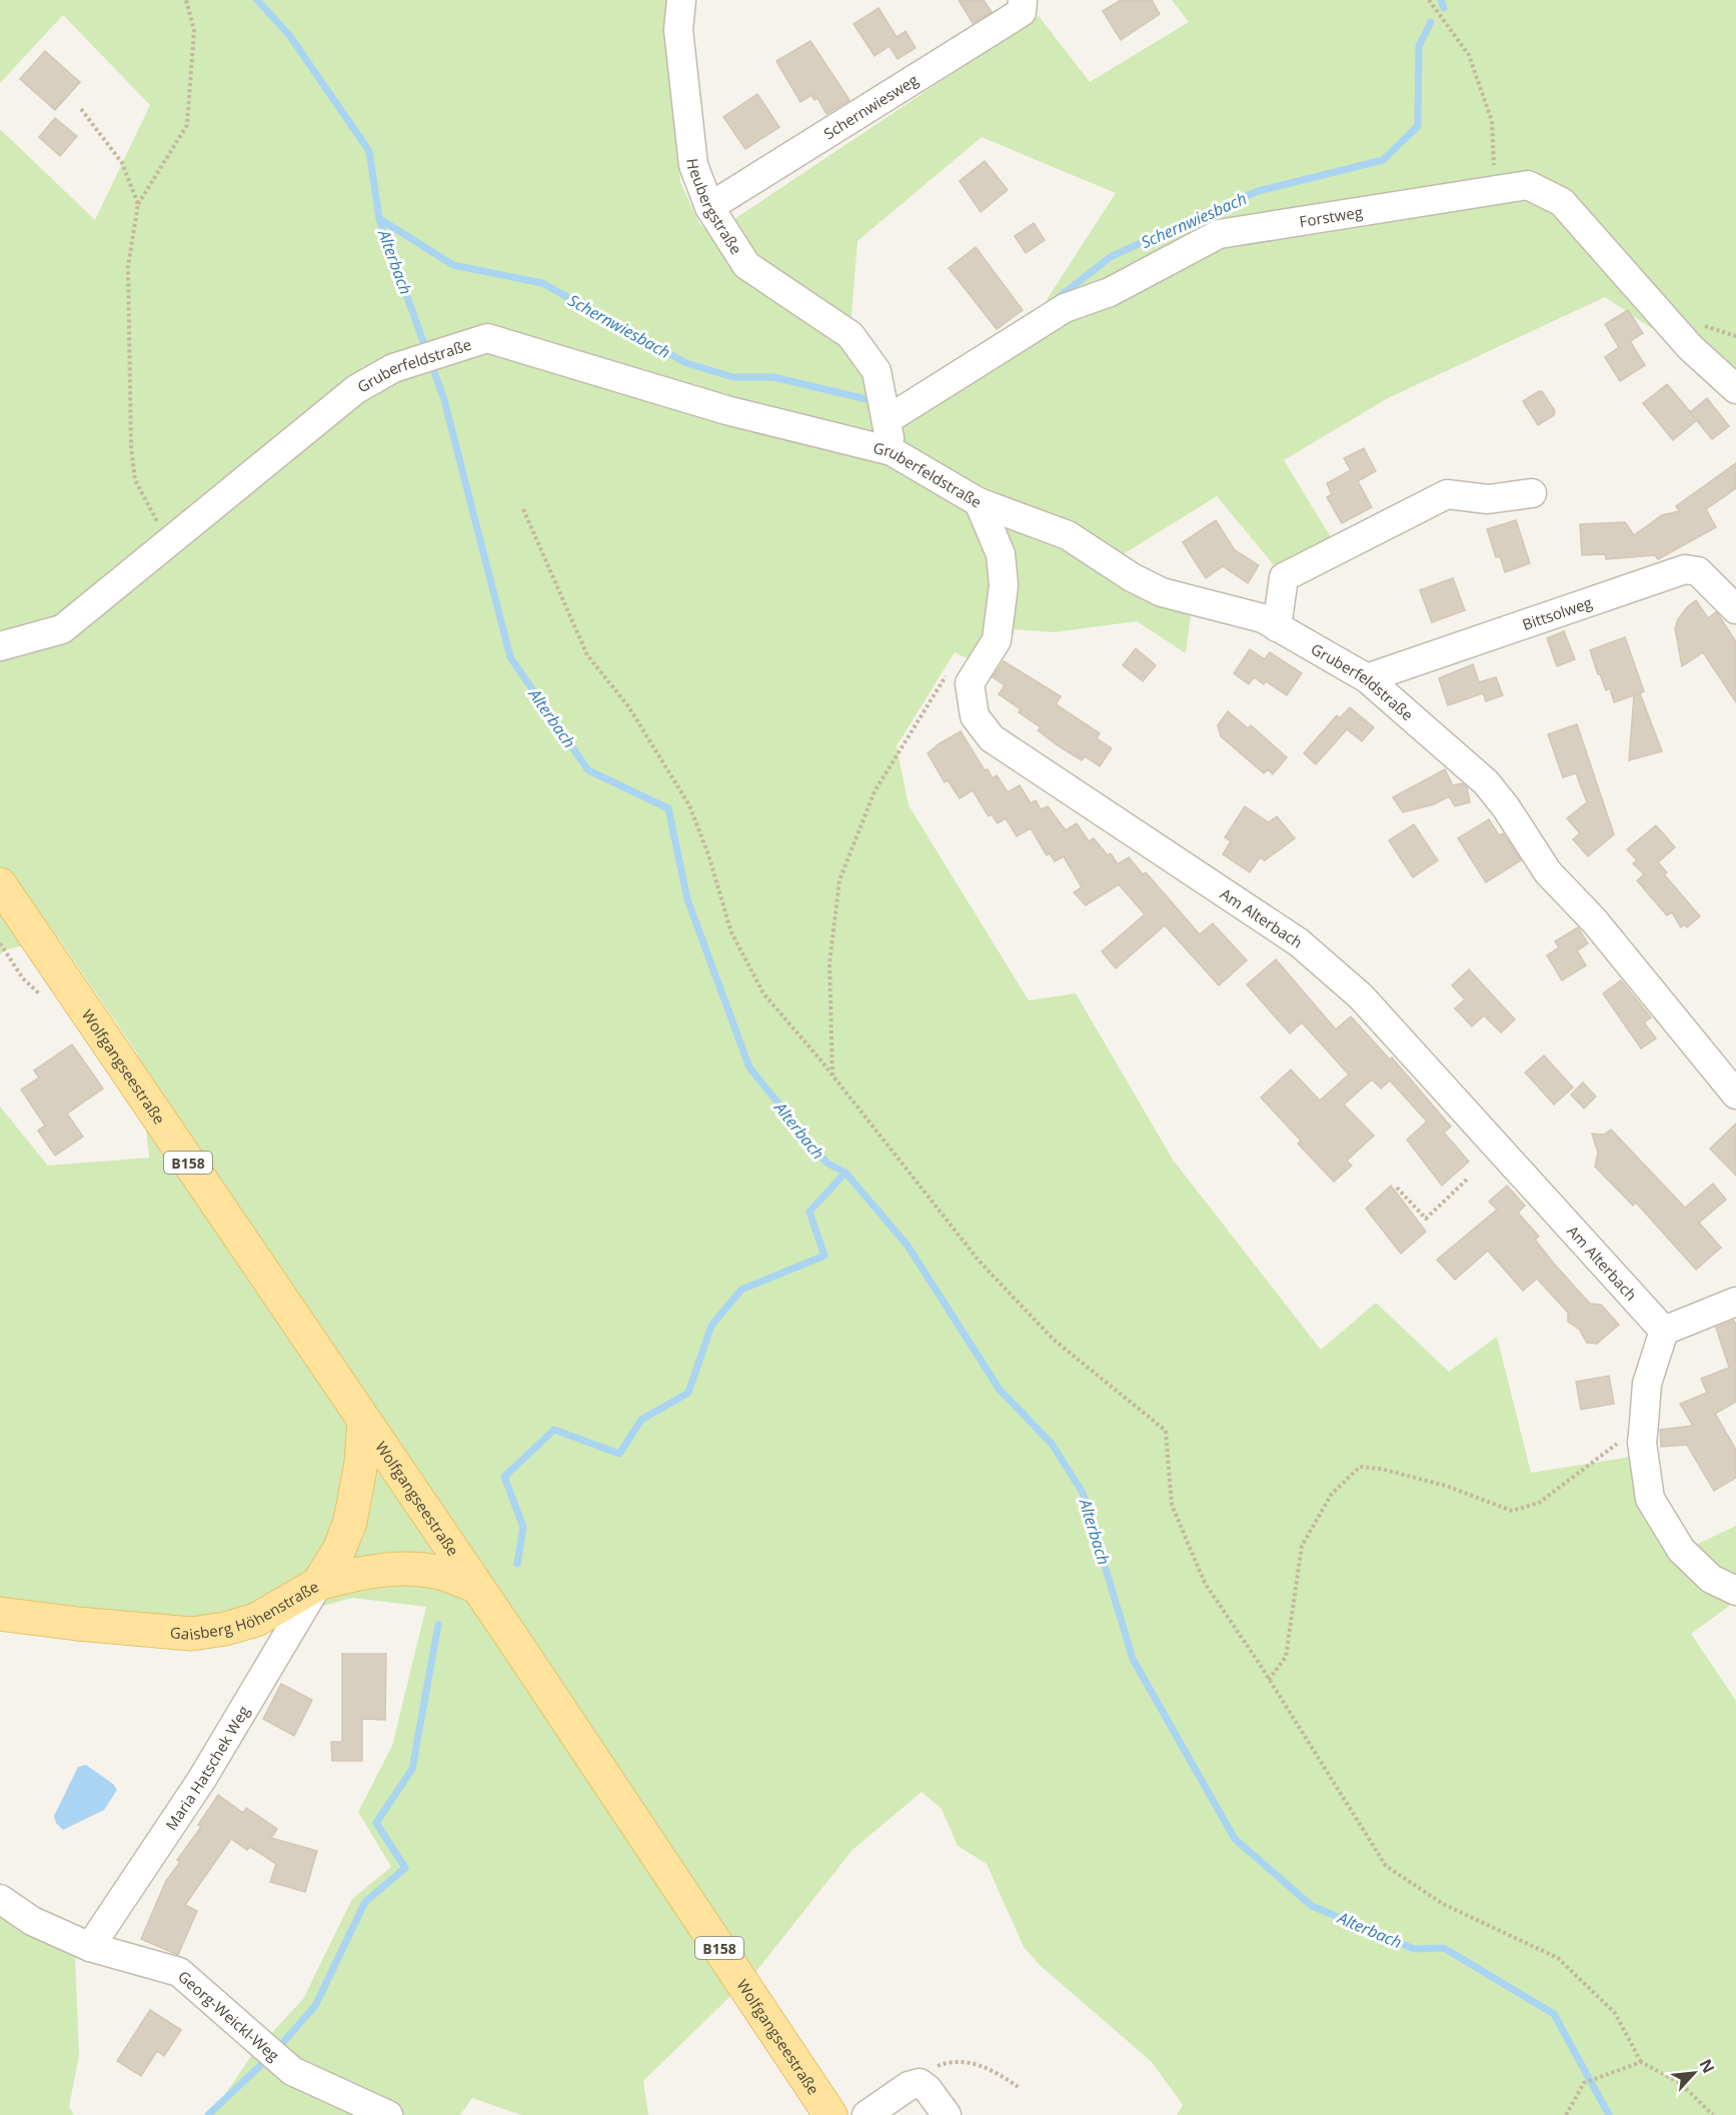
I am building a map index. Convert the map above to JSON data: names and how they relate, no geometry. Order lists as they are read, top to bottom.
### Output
{
  "streets": {
    "main road": ["Wolfgangseestraße", "B158", "Gaisberg Höhenstraße"],
    "street": [
      "Schernwiesweg",
      "Heubergstraße",
      "Forstweg",
      "Gruberfeldstraße",
      "Bittsolweg",
      "Am Alterbach",
      "Maria Hatschek Weg",
      "Georg-Weickl-Weg"
    ]
  },
  "crossings": [
    ["Schernwiesweg", "Heubergstraße"],
    ["Heubergstraße", "Forstweg"],
    ["Heubergstraße", "Gruberfeldstraße"],
    ["Gruberfeldstraße", "Bittsolweg"],
    ["Wolfgangseestraße", "Gaisberg Höhenstraße"],
    ["Gaisberg Höhenstraße", "Maria Hatschek Weg"],
    ["Maria Hatschek Weg", "Georg-Weickl-Weg"]
  ],
  "water": ["Schernwiesbach", "Alterbach"],
  "north": "top right"
}
